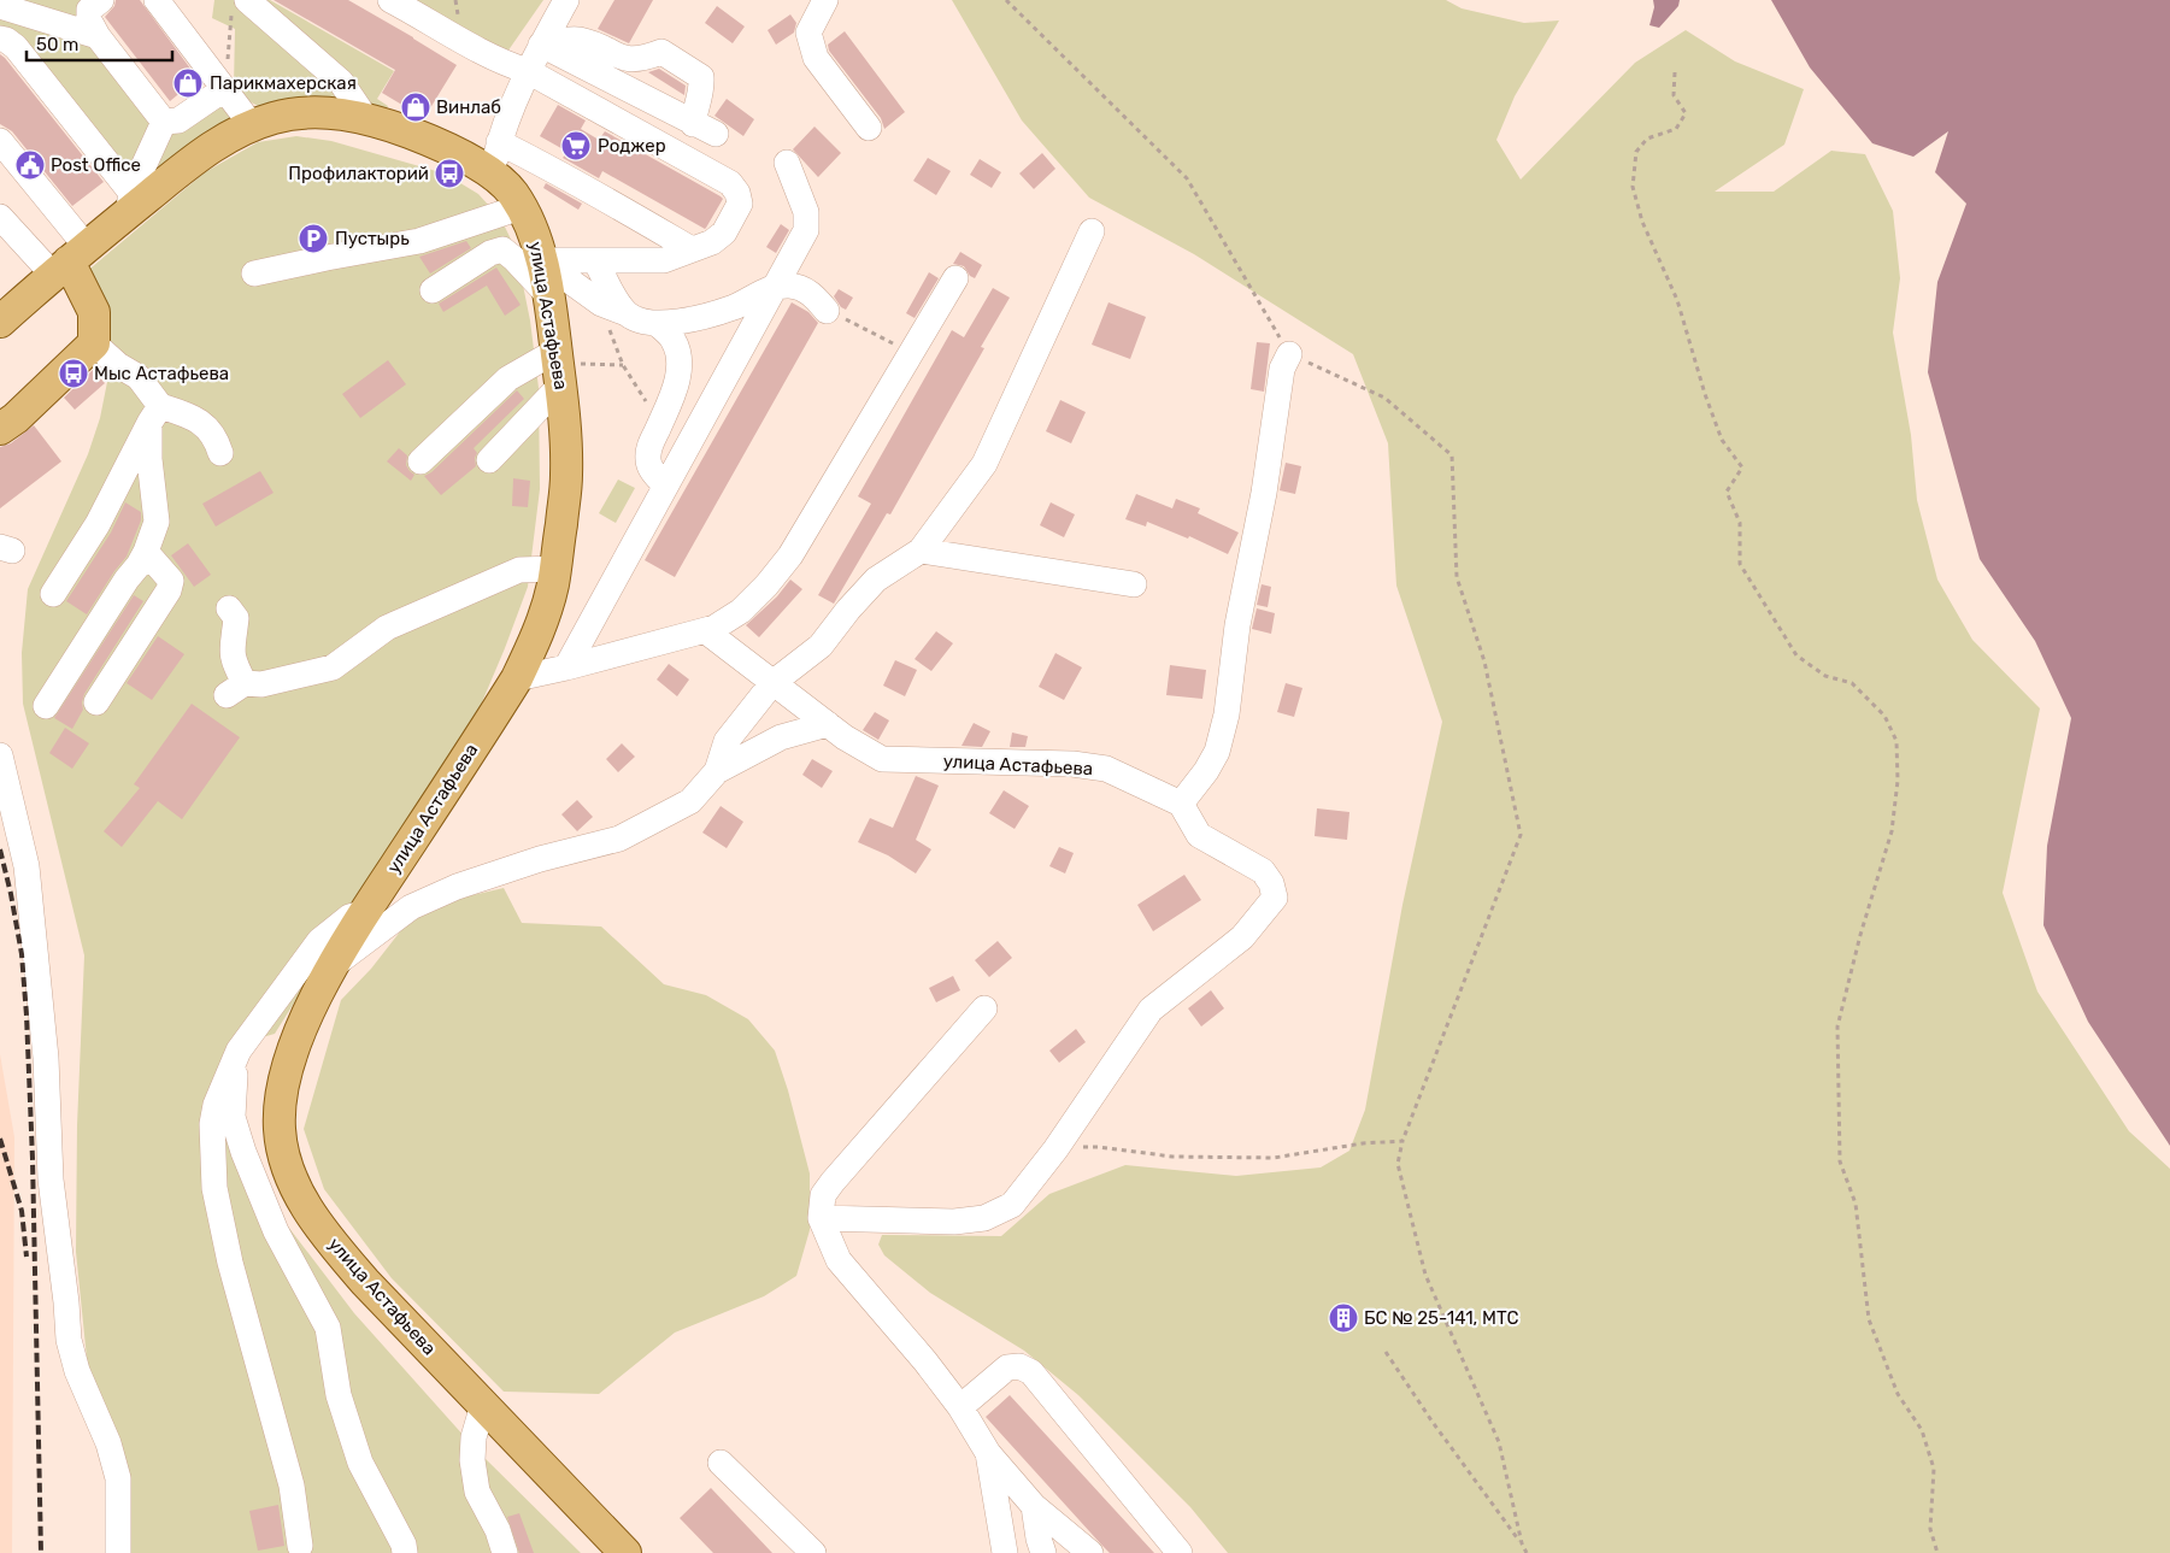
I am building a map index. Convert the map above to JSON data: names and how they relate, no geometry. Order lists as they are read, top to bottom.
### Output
{
  "streets": {
    "main road": ["улица Астафьева"]
  },
  "places": {
    "shop": ["Парикмахерская", "Винлаб"],
    "supermarket": ["Роджер"],
    "public building": ["Post Office"],
    "bus stop": ["Профилакторий", "Мыс Астафьева"],
    "parking": ["Пустырь"],
    "building": ["БС № 25-141, МТС"]
  },
  "scale_bar": "50 m"
}
